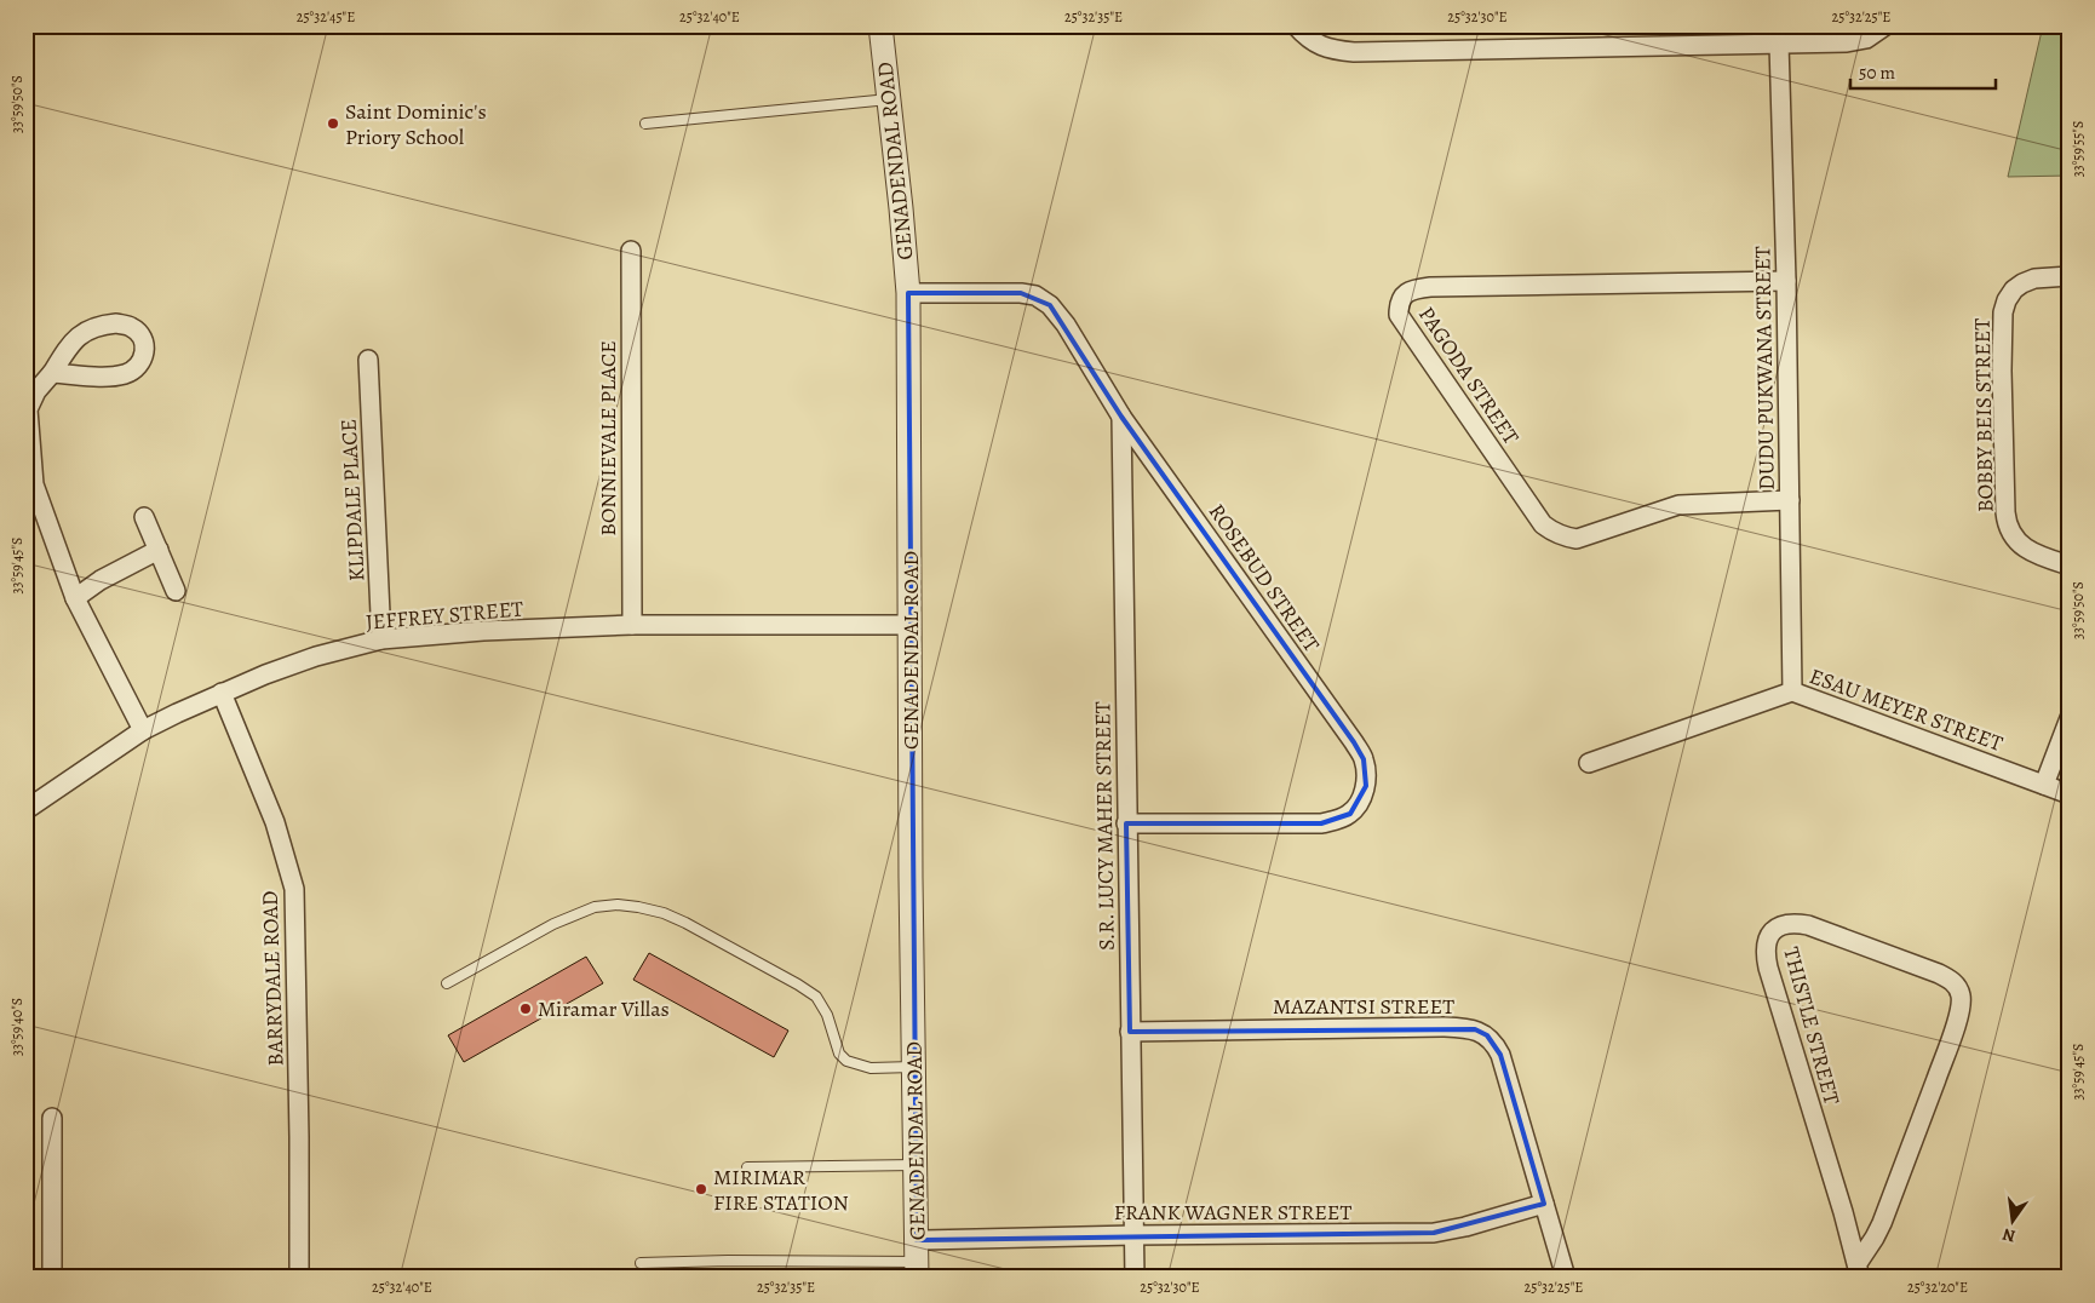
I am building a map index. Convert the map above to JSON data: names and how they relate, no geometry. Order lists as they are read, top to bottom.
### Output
{
  "streets": {
    "street": [
      "GENADENDAL ROAD",
      "DUDU PUKWANA STREET",
      "PAGODA STREET",
      "BOBBY BEIS STREET",
      "BONNIEVALE PLACE",
      "KLIPDALE PLACE",
      "ROSEBUD STREET",
      "JEFFREY STREET",
      "ESAU MEYER STREET",
      "S.R. LUCY MAHER STREET",
      "BARRYDALE ROAD",
      "MAZANTSI STREET",
      "THISTLE STREET",
      "FRANK WAGNER STREET"
    ]
  },
  "crossings": [
    ["GENADENDAL ROAD", "ROSEBUD STREET"],
    ["GENADENDAL ROAD", "JEFFREY STREET"],
    ["GENADENDAL ROAD", "FRANK WAGNER STREET"],
    ["DUDU PUKWANA STREET", "PAGODA STREET"],
    ["DUDU PUKWANA STREET", "ESAU MEYER STREET"],
    ["BONNIEVALE PLACE", "JEFFREY STREET"],
    ["KLIPDALE PLACE", "JEFFREY STREET"],
    ["ROSEBUD STREET", "S.R. LUCY MAHER STREET"],
    ["JEFFREY STREET", "BARRYDALE ROAD"],
    ["S.R. LUCY MAHER STREET", "MAZANTSI STREET"],
    ["S.R. LUCY MAHER STREET", "FRANK WAGNER STREET"],
    ["MAZANTSI STREET", "FRANK WAGNER STREET"]
  ],
  "places": ["Saint Dominic's Priory School", "Miramar Villas", "MIRIMAR FIRE STATION"],
  "scale_bar": "50 m",
  "north": "bottom",
  "coordinates": [
    "25°32'45\"E",
    "25°32'40\"E",
    "25°32'35\"E",
    "25°32'30\"E",
    "25°32'25\"E",
    "33°59'50\"S",
    "33°59'55\"S",
    "33°59'45\"S",
    "33°59'40\"S",
    "25°32'20\"E"
  ]
}
